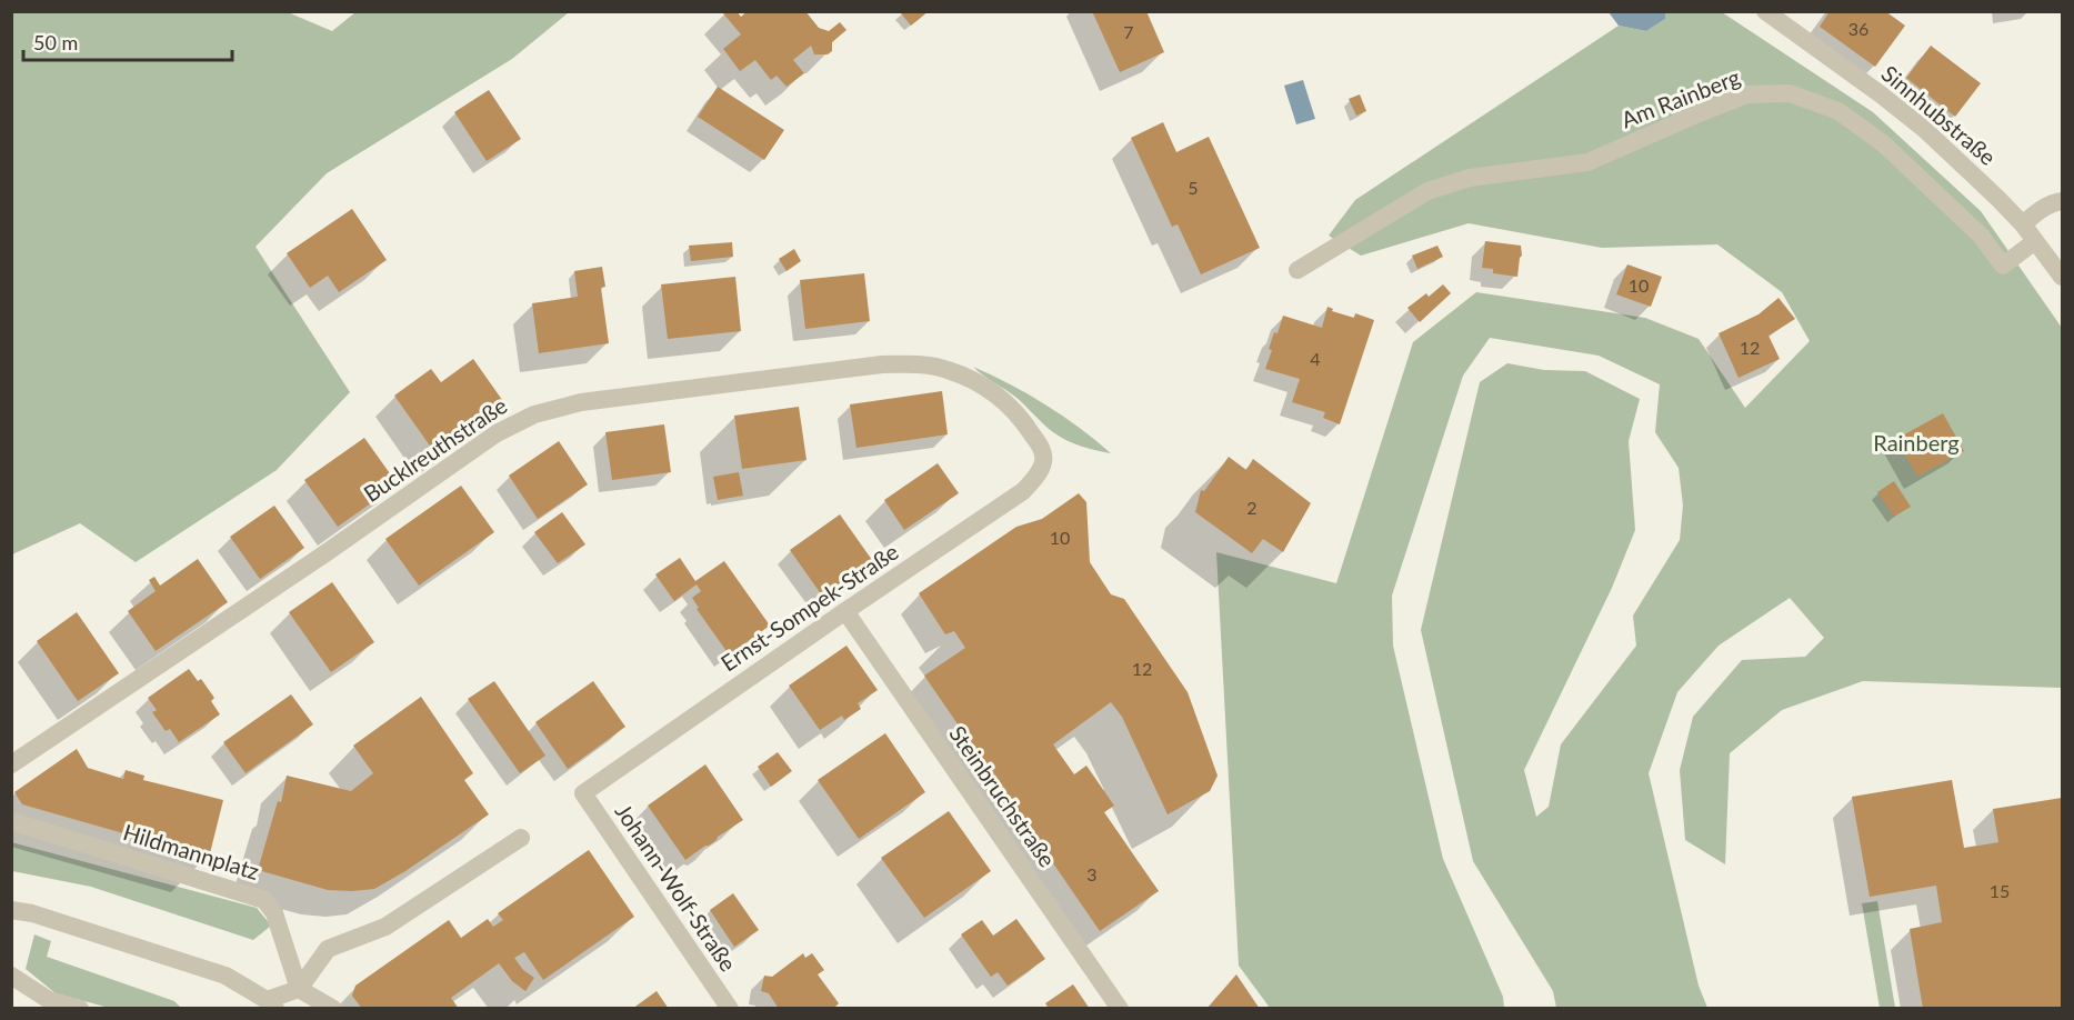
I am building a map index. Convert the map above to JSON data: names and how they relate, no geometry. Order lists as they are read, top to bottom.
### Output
{
  "streets": {
    "street": [
      "Am Rainberg",
      "Sinnhubstraße",
      "Bucklreuthstraße",
      "Ernst-Sompek-Straße",
      "Steinbruchstraße",
      "Hildmannplatz",
      "Johann-Wolf-Straße"
    ]
  },
  "crossings": [
    ["Am Rainberg", "Sinnhubstraße"],
    ["Bucklreuthstraße", "Ernst-Sompek-Straße"],
    ["Ernst-Sompek-Straße", "Steinbruchstraße"],
    ["Ernst-Sompek-Straße", "Johann-Wolf-Straße"]
  ],
  "parks": ["Rainberg"],
  "house_numbers": [
    "36",
    "7",
    "5",
    "10",
    "12",
    "4",
    "2",
    "10",
    "12",
    "3",
    "15"
  ],
  "scale_bar": "50 m"
}
